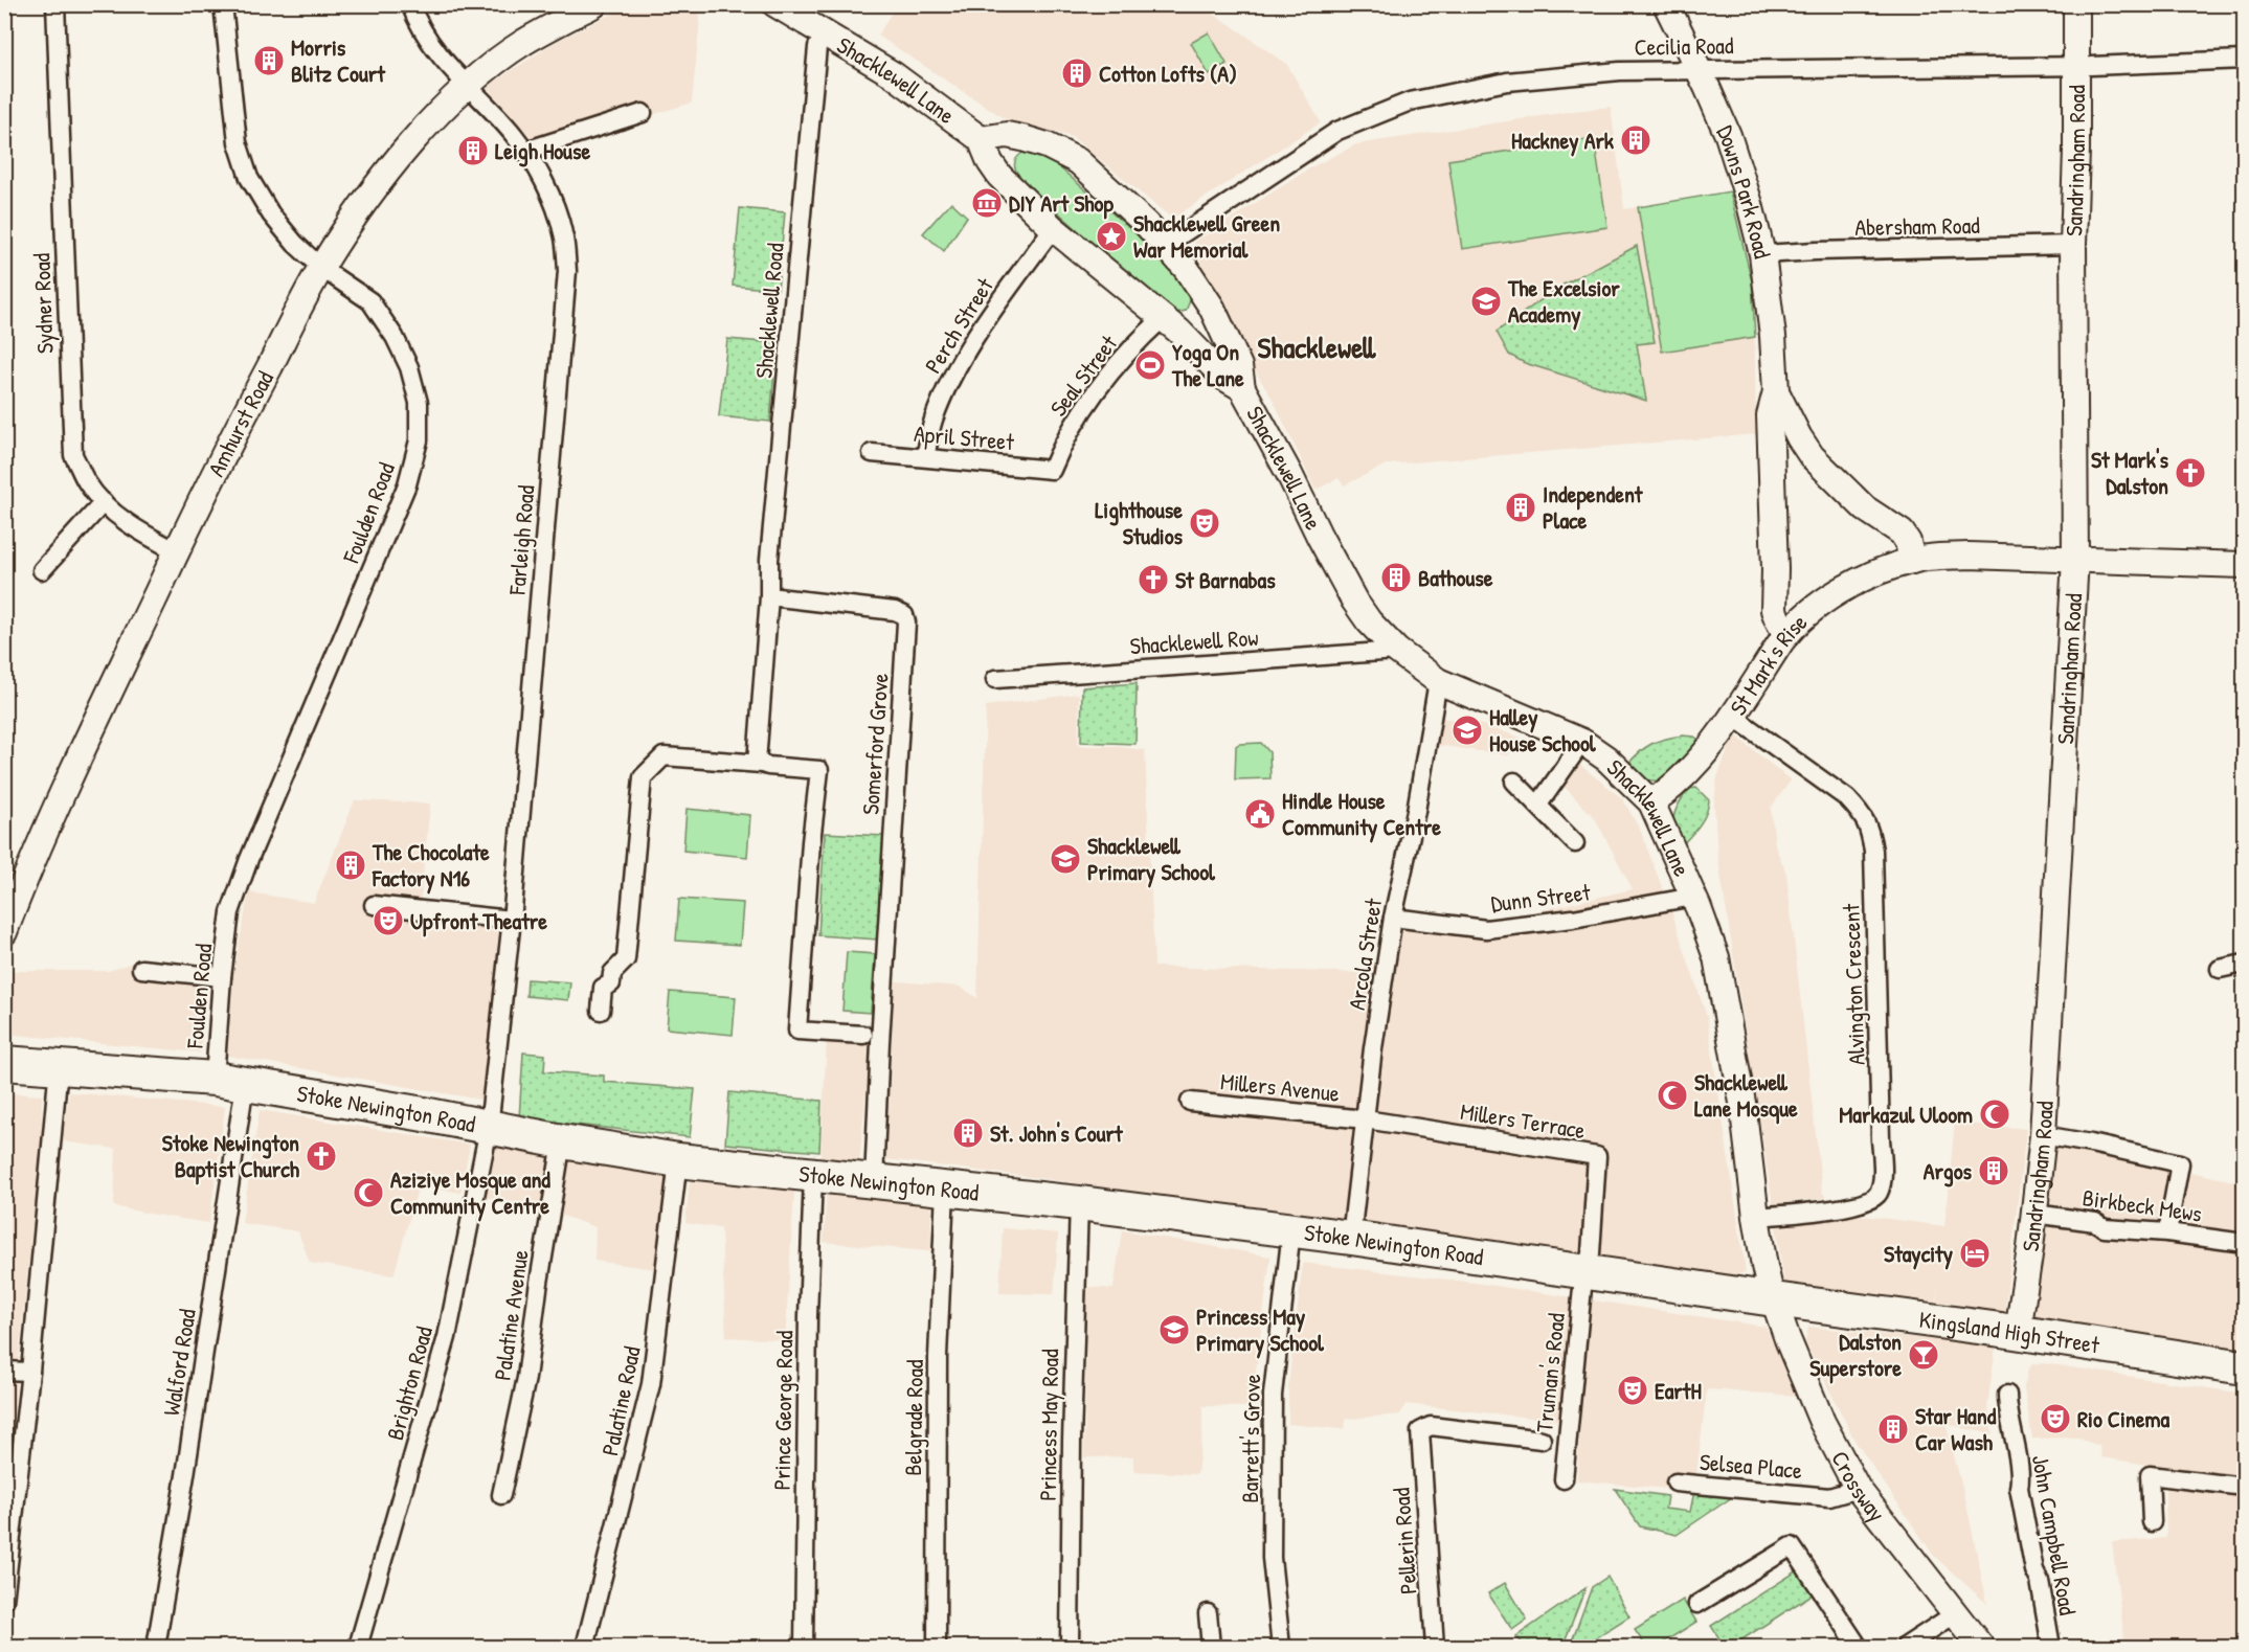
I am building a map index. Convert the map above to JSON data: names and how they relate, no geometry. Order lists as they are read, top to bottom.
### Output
{
  "streets": {
    "highway": ["Stoke Newington Road", "Kingsland High Street"],
    "street": [
      "Cecilia Road",
      "Shacklewell Lane",
      "Sandringham Road",
      "Downs Park Road",
      "Abersham Road",
      "Sydner Road",
      "Shacklewell Road",
      "Perch Street",
      "Seal Street",
      "Amhurst Road",
      "April Street",
      "Foulden Road",
      "Farleigh Road",
      "Shacklewell Row",
      "St Mark's Rise",
      "Somerford Grove",
      "Dunn Street",
      "Arcola Street",
      "Alvington Crescent",
      "Millers Avenue",
      "Millers Terrace",
      "Birkbeck Mews",
      "Palatine Avenue",
      "Walford Road",
      "Truman's Road",
      "Brighton Road",
      "Palatine Road",
      "Prince George Road",
      "Belgrade Road",
      "Princess May Road",
      "Barrett's Grove",
      "Selsea Place",
      "Crossway",
      "John Campbell Road",
      "Pellerin Road"
    ]
  },
  "crossings": [
    ["Cecilia Road", "Shacklewell Lane"],
    ["Cecilia Road", "Sandringham Road"],
    ["Cecilia Road", "Downs Park Road"],
    ["Shacklewell Lane", "Shacklewell Road"],
    ["Shacklewell Lane", "Perch Street"],
    ["Shacklewell Lane", "Seal Street"],
    ["Shacklewell Lane", "Shacklewell Row"],
    ["Shacklewell Lane", "St Mark's Rise"],
    ["Shacklewell Lane", "Dunn Street"],
    ["Shacklewell Lane", "Arcola Street"],
    ["Shacklewell Lane", "Alvington Crescent"],
    ["Shacklewell Lane", "Stoke Newington Road"],
    ["Shacklewell Lane", "Kingsland High Street"],
    ["Shacklewell Lane", "Crossway"],
    ["Sandringham Road", "Abersham Road"],
    ["Sandringham Road", "St Mark's Rise"],
    ["Sandringham Road", "Birkbeck Mews"],
    ["Sandringham Road", "Kingsland High Street"],
    ["Downs Park Road", "Abersham Road"],
    ["Downs Park Road", "St Mark's Rise"],
    ["Sydner Road", "Amhurst Road"],
    ["Shacklewell Road", "Somerford Grove"],
    ["Perch Street", "April Street"],
    ["Seal Street", "April Street"],
    ["Amhurst Road", "Foulden Road"],
    ["Amhurst Road", "Farleigh Road"],
    ["Foulden Road", "Stoke Newington Road"],
    ["Foulden Road", "Walford Road"],
    ["Farleigh Road", "Stoke Newington Road"],
    ["Farleigh Road", "Brighton Road"],
    ["St Mark's Rise", "Alvington Crescent"],
    ["Somerford Grove", "Stoke Newington Road"],
    ["Dunn Street", "Arcola Street"],
    ["Arcola Street", "Millers Avenue"],
    ["Arcola Street", "Stoke Newington Road"],
    ["Arcola Street", "Millers Terrace"],
    ["Millers Avenue", "Millers Terrace"],
    ["Stoke Newington Road", "Millers Terrace"],
    ["Stoke Newington Road", "Palatine Avenue"],
    ["Stoke Newington Road", "Kingsland High Street"],
    ["Stoke Newington Road", "Walford Road"],
    ["Stoke Newington Road", "Truman's Road"],
    ["Stoke Newington Road", "Brighton Road"],
    ["Stoke Newington Road", "Palatine Road"],
    ["Stoke Newington Road", "Prince George Road"],
    ["Stoke Newington Road", "Belgrade Road"],
    ["Stoke Newington Road", "Princess May Road"],
    ["Stoke Newington Road", "Barrett's Grove"],
    ["Stoke Newington Road", "Crossway"],
    ["Millers Terrace", "Truman's Road"],
    ["Kingsland High Street", "Crossway"],
    ["Truman's Road", "Pellerin Road"],
    ["Selsea Place", "Crossway"]
  ],
  "districts": ["Shacklewell"],
  "places": {
    "building": [
      "Morris Blitz Court",
      "Cotton Lofts (A)",
      "Hackney Ark",
      "Leigh House",
      "Independent Place",
      "Bathouse",
      "The Chocolate Factory N16",
      "St. John's Court",
      "Argos",
      "Star Hand Car Wash"
    ],
    "museum": ["DIY Art Shop"],
    "place": ["Shacklewell Green War Memorial"],
    "school or university": [
      "The Excelsior Academy",
      "Halley House School",
      "Shacklewell Primary School",
      "Princess May Primary School"
    ],
    "sports": ["Yoga On The Lane"],
    "church": ["St Mark's Dalston", "St Barnabas", "Stoke Newington Baptist Church"],
    "theatre": [
      "Lighthouse Studios",
      "Upfront Theatre",
      "EartH",
      "Rio Cinema"
    ],
    "public building": ["Hindle House Community Centre"],
    "mosque": ["Shacklewell Lane Mosque", "Markazul Uloom", "Aziziye Mosque and Community Centre"],
    "hotel": ["Staycity"],
    "bar": ["Dalston Superstore"]
  }
}
